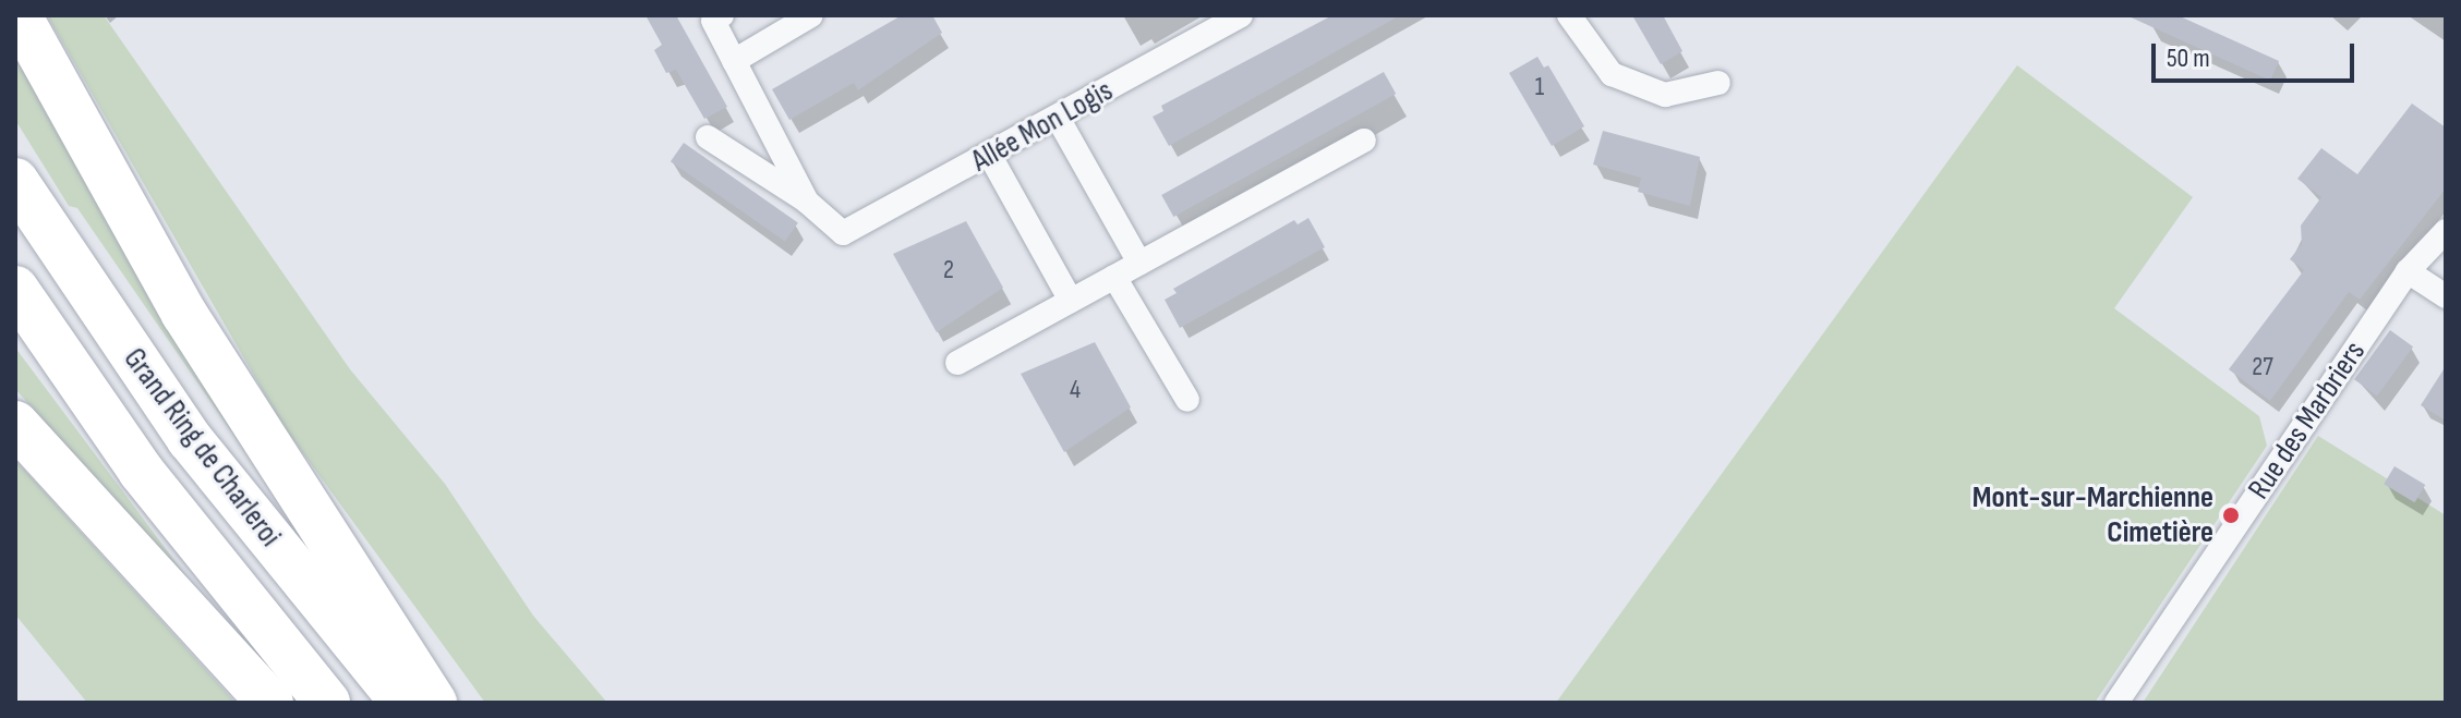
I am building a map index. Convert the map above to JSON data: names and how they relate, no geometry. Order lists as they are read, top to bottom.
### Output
{
  "streets": {
    "highway": ["Grand Ring de Charleroi"],
    "street": ["Allée Mon Logis", "Rue des Marbriers"]
  },
  "places": ["Mont-sur-Marchienne Cimetière"],
  "house_numbers": [
    "1",
    "2",
    "27",
    "4"
  ],
  "scale_bar": "50 m"
}
